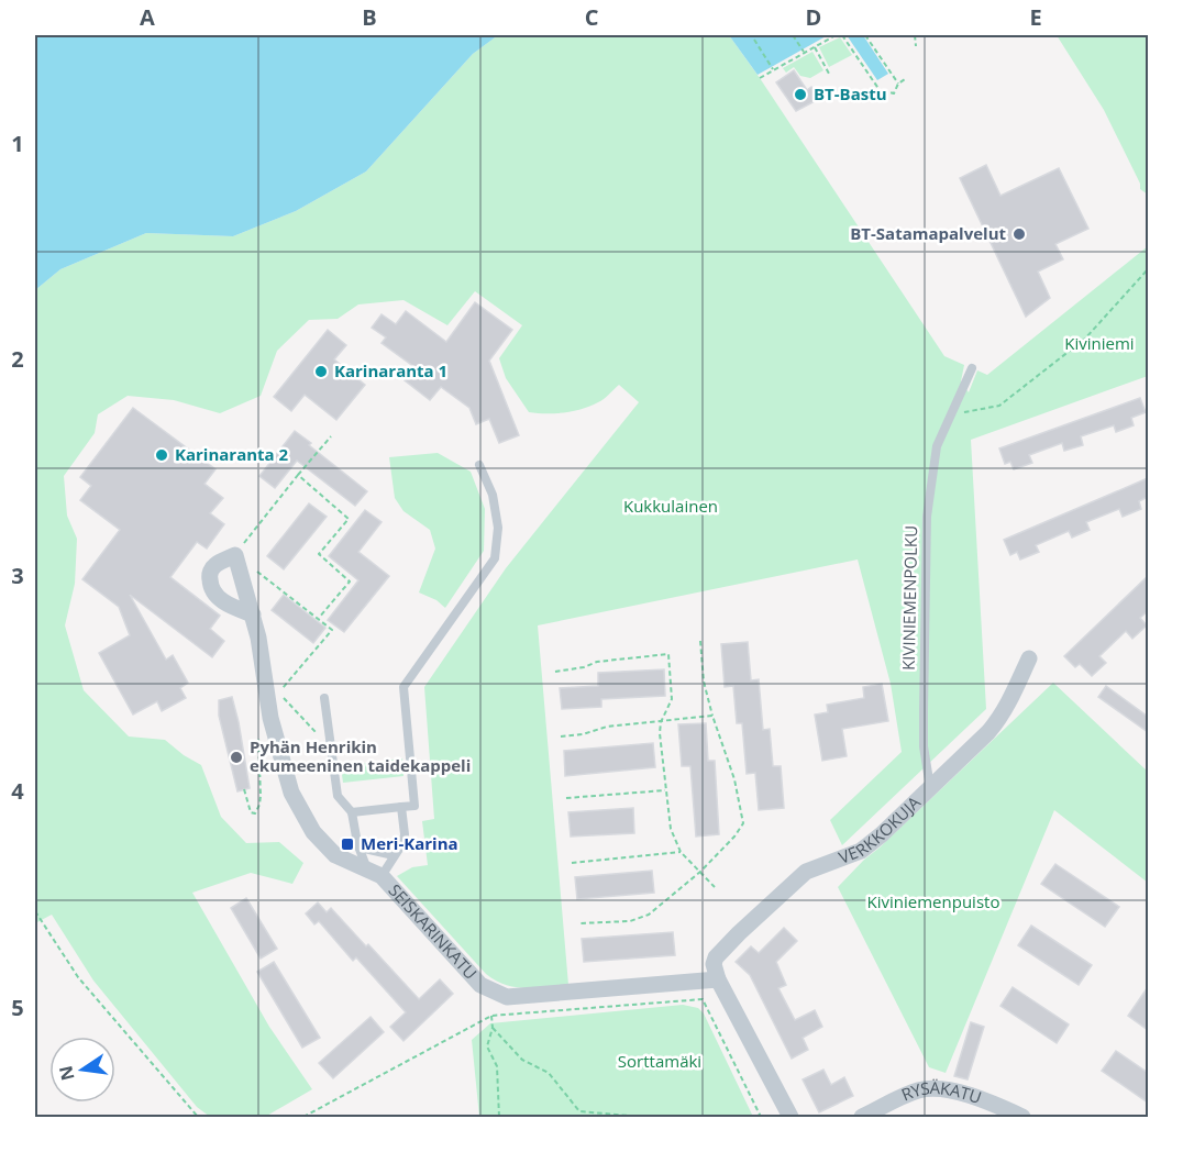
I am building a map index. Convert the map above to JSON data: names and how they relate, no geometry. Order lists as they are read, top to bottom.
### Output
{
  "streets": {
    "street": ["VERKKOKUJA", "SEISKARINKATU", "RYSÄKATU"],
    "lane": ["KIVINIEMENPOLKU"]
  },
  "crossings": [
    ["KIVINIEMENPOLKU", "VERKKOKUJA"],
    ["VERKKOKUJA", "SEISKARINKATU"]
  ],
  "parks": [
    "Kiviniemi",
    "Kukkulainen",
    "Kiviniemenpuisto",
    "Sorttamäki"
  ],
  "places": {
    "other": [
      "BT-Bastu",
      "BT-Satamapalvelut",
      "Karinaranta 1",
      "Karinaranta 2",
      "Pyhän Henrikin ekumeeninen taidekappeli"
    ],
    "transit": ["Meri-Karina"]
  },
  "north": "left",
  "grid": {
    "columns": [
      "A",
      "B",
      "C",
      "D",
      "E"
    ],
    "rows": [
      "1",
      "2",
      "3",
      "4",
      "5"
    ]
  }
}
